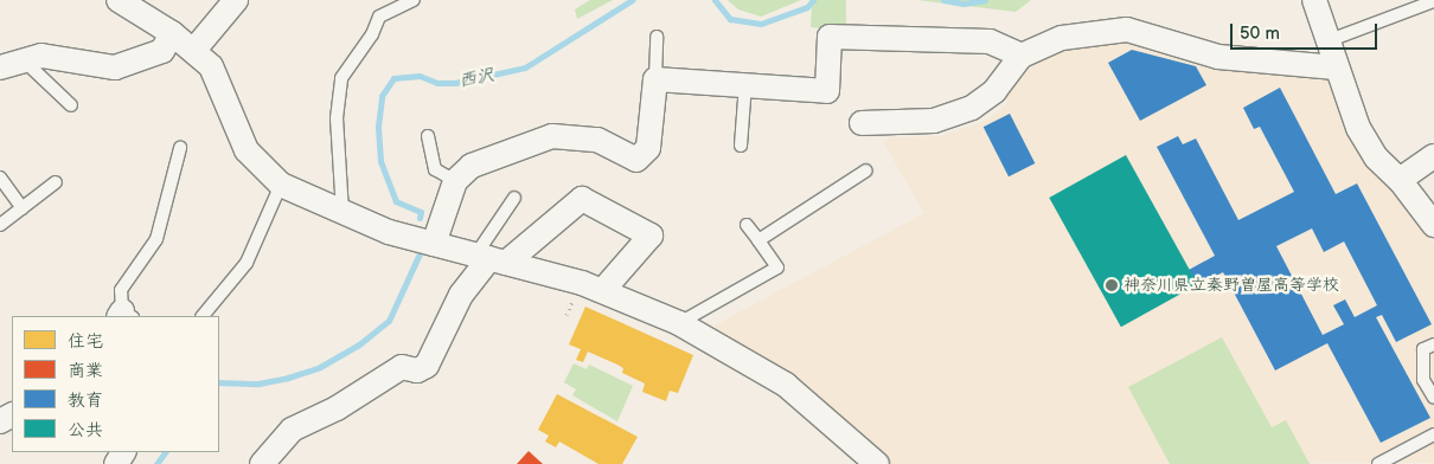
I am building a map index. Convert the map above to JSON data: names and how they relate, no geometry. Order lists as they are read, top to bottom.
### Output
{
  "water": ["西沢"],
  "places": ["神奈川県立秦野曽屋高等学校"],
  "legend": [
    "住宅",
    "商業",
    "教育",
    "公共"
  ],
  "scale_bar": "50 m"
}
